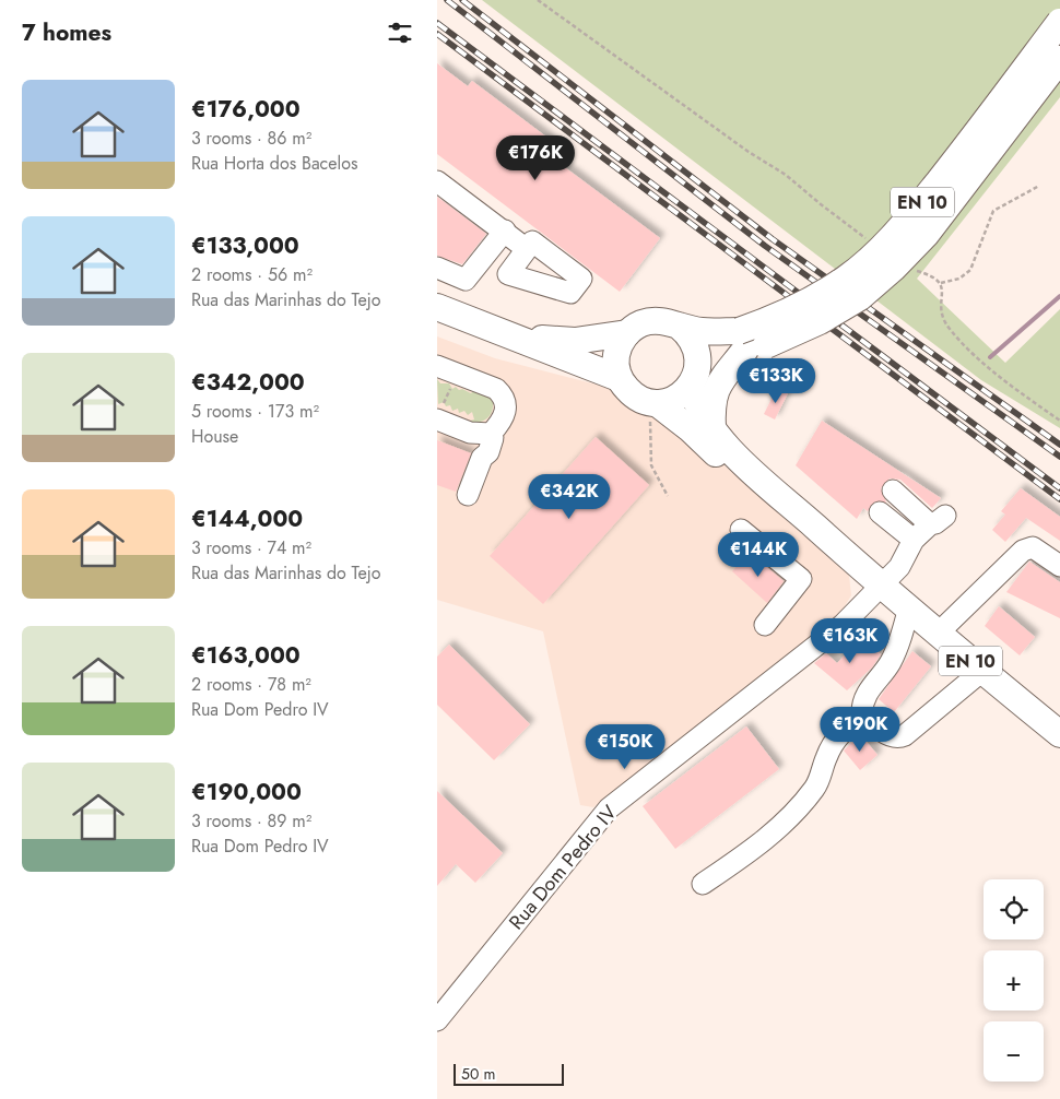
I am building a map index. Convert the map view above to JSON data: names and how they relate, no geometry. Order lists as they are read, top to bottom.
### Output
{
  "streets": {
    "main road": ["EN 10"],
    "street": ["Rua Dom Pedro IV"]
  },
  "crossings": [
    ["EN 10", "Rua Dom Pedro IV"]
  ],
  "scale_bar": "50 m",
  "page": {
    "heading": "7 homes",
    "list": [
      {
        "name": "€176,000",
        "note": "3 rooms · 86 m² · Rua Horta dos Bacelos"
      },
      {
        "name": "€133,000",
        "note": "2 rooms · 56 m² · Rua das Marinhas do Tejo"
      },
      {
        "name": "€342,000",
        "note": "5 rooms · 173 m² · House"
      },
      {
        "name": "€144,000",
        "note": "3 rooms · 74 m² · Rua das Marinhas do Tejo"
      },
      {
        "name": "€163,000",
        "note": "2 rooms · 78 m² · Rua Dom Pedro IV"
      },
      {
        "name": "€190,000",
        "note": "3 rooms · 89 m² · Rua Dom Pedro IV"
      }
    ],
    "price": [
      "€176K",
      "€133K",
      "€342K",
      "€144K",
      "€163K",
      "€190K",
      "€150K"
    ],
    "map_buttons": ["+", "−"],
    "scale": "50 m"
  }
}
